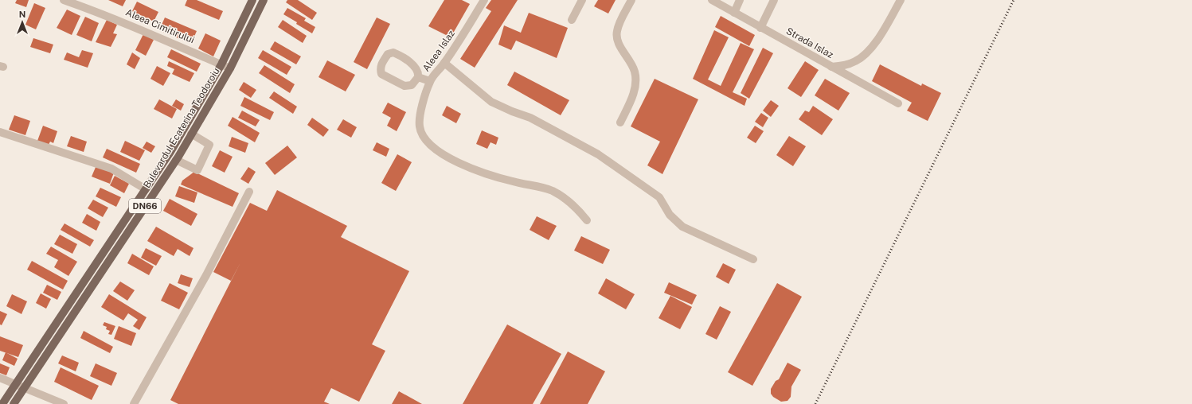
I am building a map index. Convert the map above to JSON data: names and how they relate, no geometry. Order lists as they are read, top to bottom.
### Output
{
  "streets": {
    "main road": ["Bulevardul Ecaterina Teodoroiu", "DN66"],
    "street": ["Aleea Cimitirului", "Strada Islaz", "Aleea Islaz"]
  },
  "crossings": [
    ["Aleea Cimitirului", "Bulevardul Ecaterina Teodoroiu"]
  ],
  "north": "top"
}
